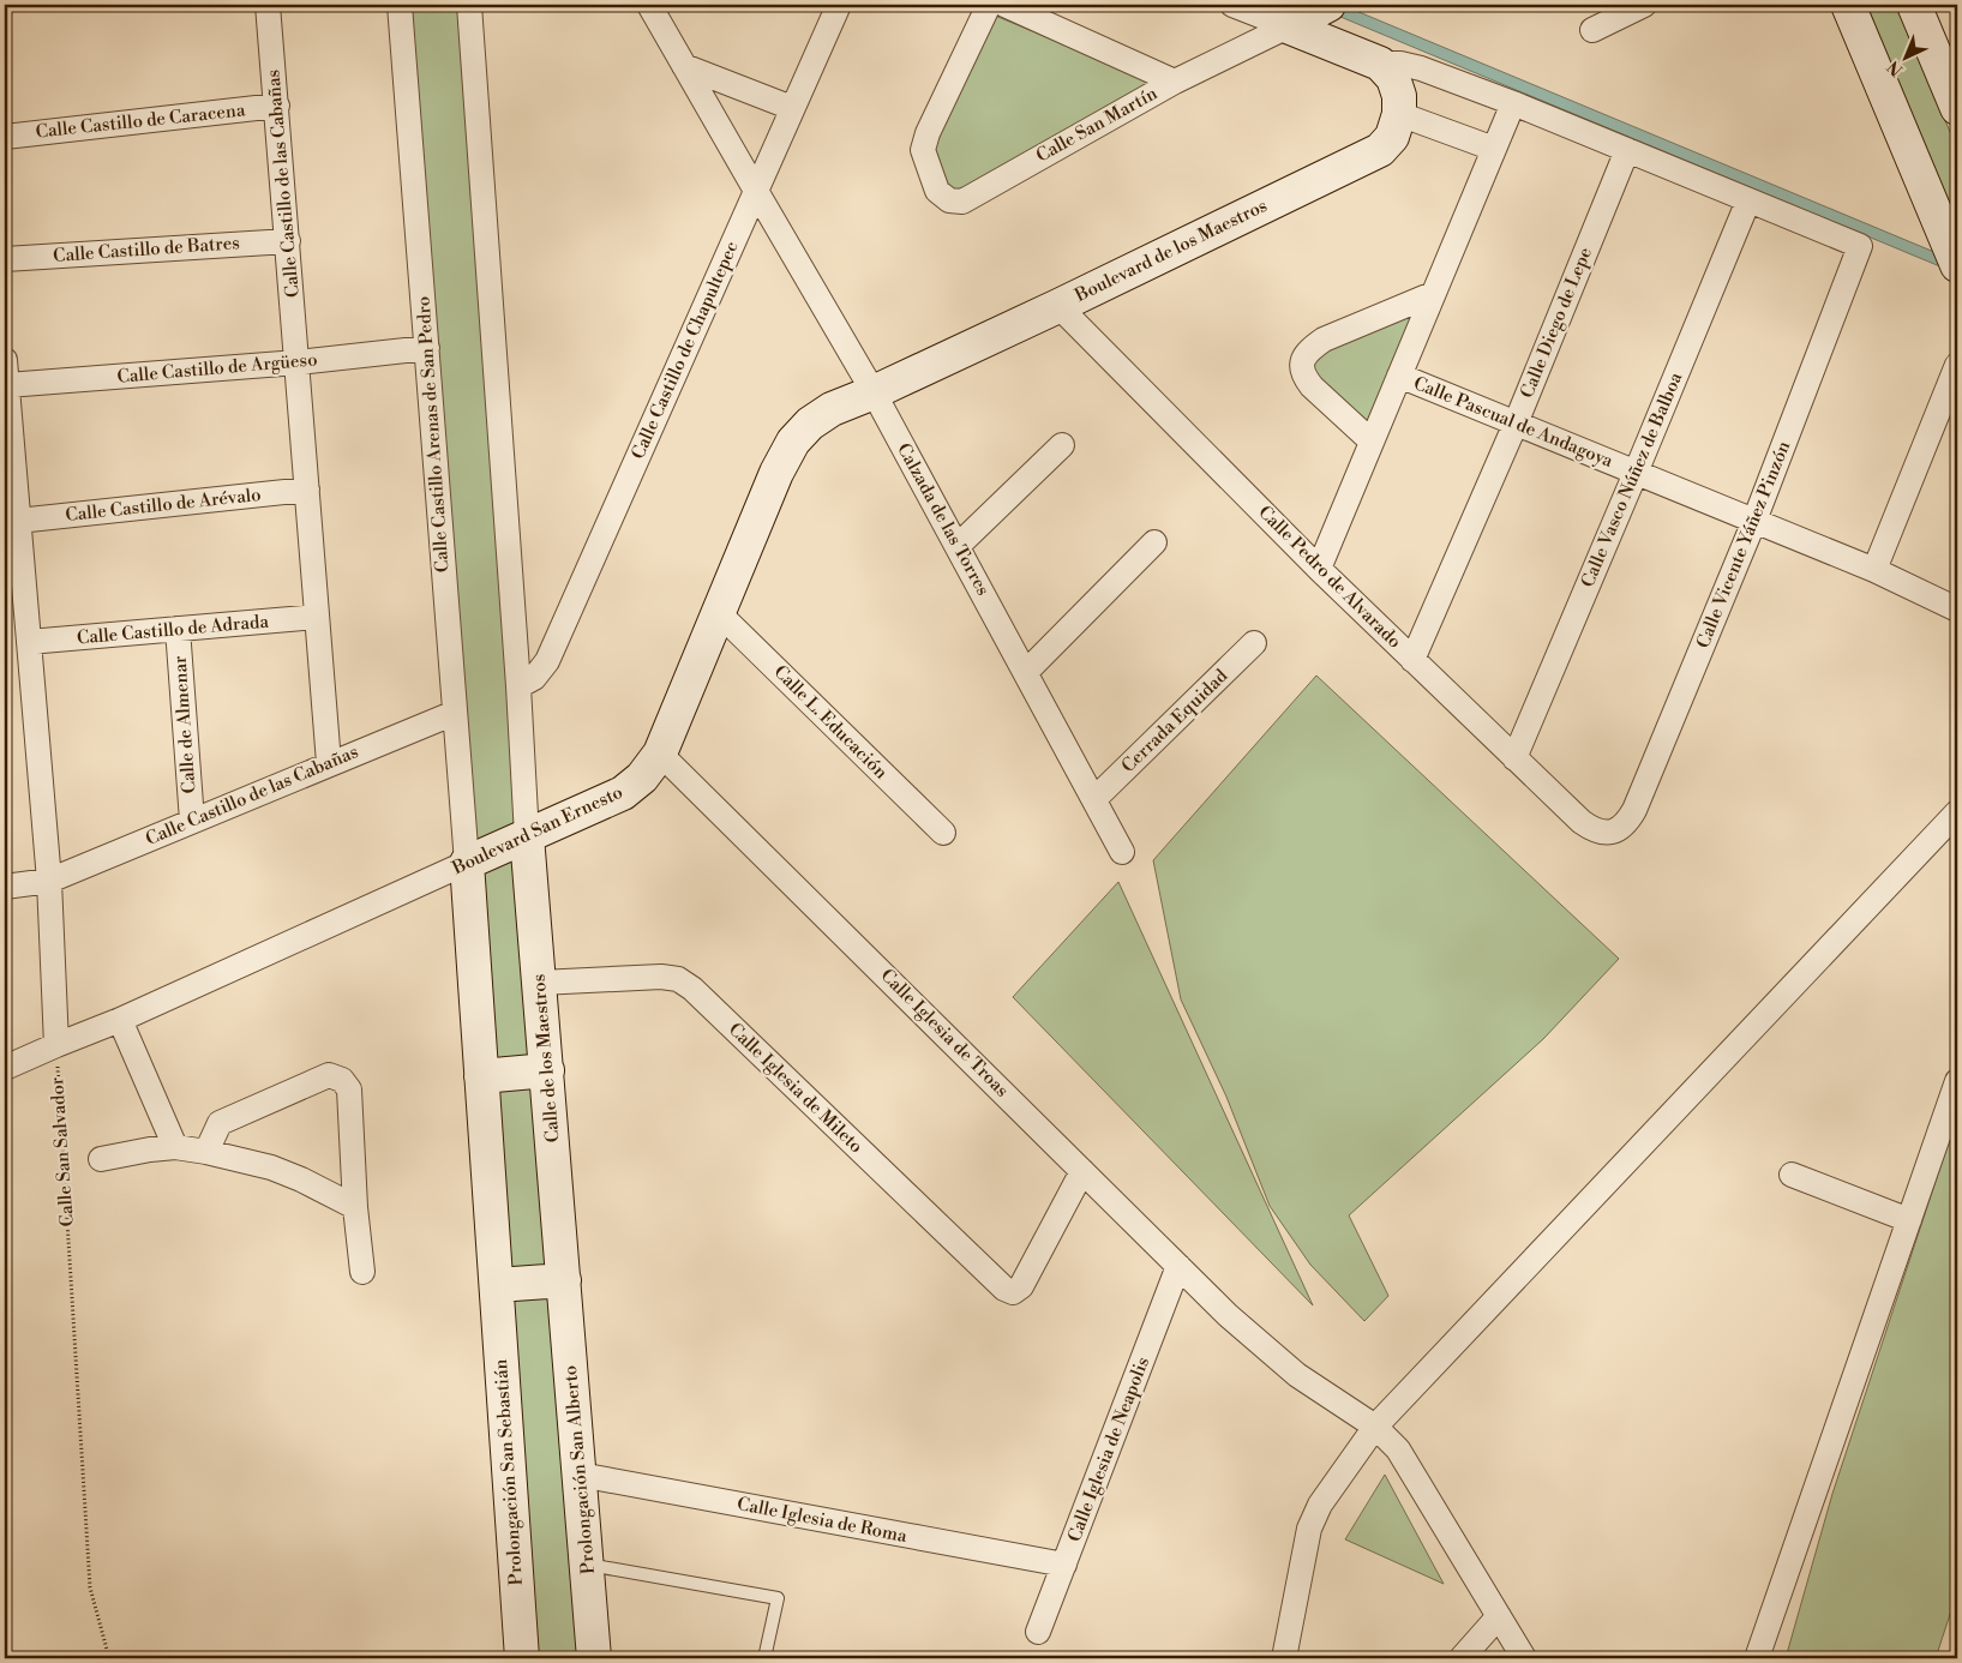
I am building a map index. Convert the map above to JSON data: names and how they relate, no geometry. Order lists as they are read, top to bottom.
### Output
{
  "streets": {
    "main road": [
      "Boulevard de los Maestros",
      "Boulevard San Ernesto",
      "Calle de los Maestros",
      "Prolongación San Alberto",
      "Prolongación San Sebastián"
    ],
    "street": [
      "Calle Castillo de Caracena",
      "Calle San Martín",
      "Calle Castillo de las Cabañas",
      "Calle Castillo de Batres",
      "Calle Diego de Lepe",
      "Calle Castillo de Chapultepec",
      "Calle Castillo de Argüeso",
      "Calle Pascual de Andagoya",
      "Calle Castillo Arenas de San Pedro",
      "Calle Vasco Núñez de Balboa",
      "Calle Castillo de Arévalo",
      "Calzada de las Torres",
      "Calle Vicente Yáñez Pinzón",
      "Calle Pedro de Alvarado",
      "Calle Castillo de Adrada",
      "Cerrada Equidad",
      "Calle L. Educación",
      "Calle de Almenar",
      "Calle Iglesia de Troas",
      "Calle Iglesia de Mileto",
      "Calle Iglesia de Neapolis",
      "Calle Iglesia de Roma"
    ],
    "path": ["Calle San Salvador"]
  },
  "crossings": [
    ["Calle Castillo de Caracena", "Calle Castillo de las Cabañas"],
    ["Calle Castillo de las Cabañas", "Calle Castillo de Batres"],
    ["Calle Castillo de las Cabañas", "Calle Castillo de Argüeso"],
    ["Calle Castillo de las Cabañas", "Calle Castillo Arenas de San Pedro"],
    ["Calle Castillo de las Cabañas", "Calle de Almenar"],
    ["Boulevard de los Maestros", "Calzada de las Torres"],
    ["Boulevard de los Maestros", "Calle Pedro de Alvarado"],
    ["Boulevard de los Maestros", "Boulevard San Ernesto"],
    ["Calle Diego de Lepe", "Calle Pascual de Andagoya"],
    ["Calle Diego de Lepe", "Calle Pedro de Alvarado"],
    ["Calle Castillo de Chapultepec", "Calzada de las Torres"],
    ["Calle Castillo de Argüeso", "Calle Castillo Arenas de San Pedro"],
    ["Calle Pascual de Andagoya", "Calle Vasco Núñez de Balboa"],
    ["Calle Pascual de Andagoya", "Calle Vicente Yáñez Pinzón"],
    ["Calle Castillo Arenas de San Pedro", "Boulevard San Ernesto"],
    ["Calle Vasco Núñez de Balboa", "Calle Vicente Yáñez Pinzón"],
    ["Calle Vasco Núñez de Balboa", "Calle Pedro de Alvarado"],
    ["Calzada de las Torres", "Cerrada Equidad"],
    ["Calzada de las Torres", "Boulevard San Ernesto"],
    ["Calle Vicente Yáñez Pinzón", "Calle Pedro de Alvarado"],
    ["Calle Castillo de Adrada", "Calle de Almenar"],
    ["Calle L. Educación", "Boulevard San Ernesto"],
    ["Boulevard San Ernesto", "Calle Iglesia de Troas"],
    ["Boulevard San Ernesto", "Calle de los Maestros"],
    ["Boulevard San Ernesto", "Calle San Salvador"],
    ["Calle Iglesia de Troas", "Calle Iglesia de Mileto"],
    ["Calle Iglesia de Troas", "Calle Iglesia de Neapolis"],
    ["Calle de los Maestros", "Calle Iglesia de Mileto"],
    ["Calle de los Maestros", "Prolongación San Alberto"],
    ["Calle Iglesia de Neapolis", "Calle Iglesia de Roma"],
    ["Prolongación San Alberto", "Calle Iglesia de Roma"]
  ],
  "north": "bottom left"
}
